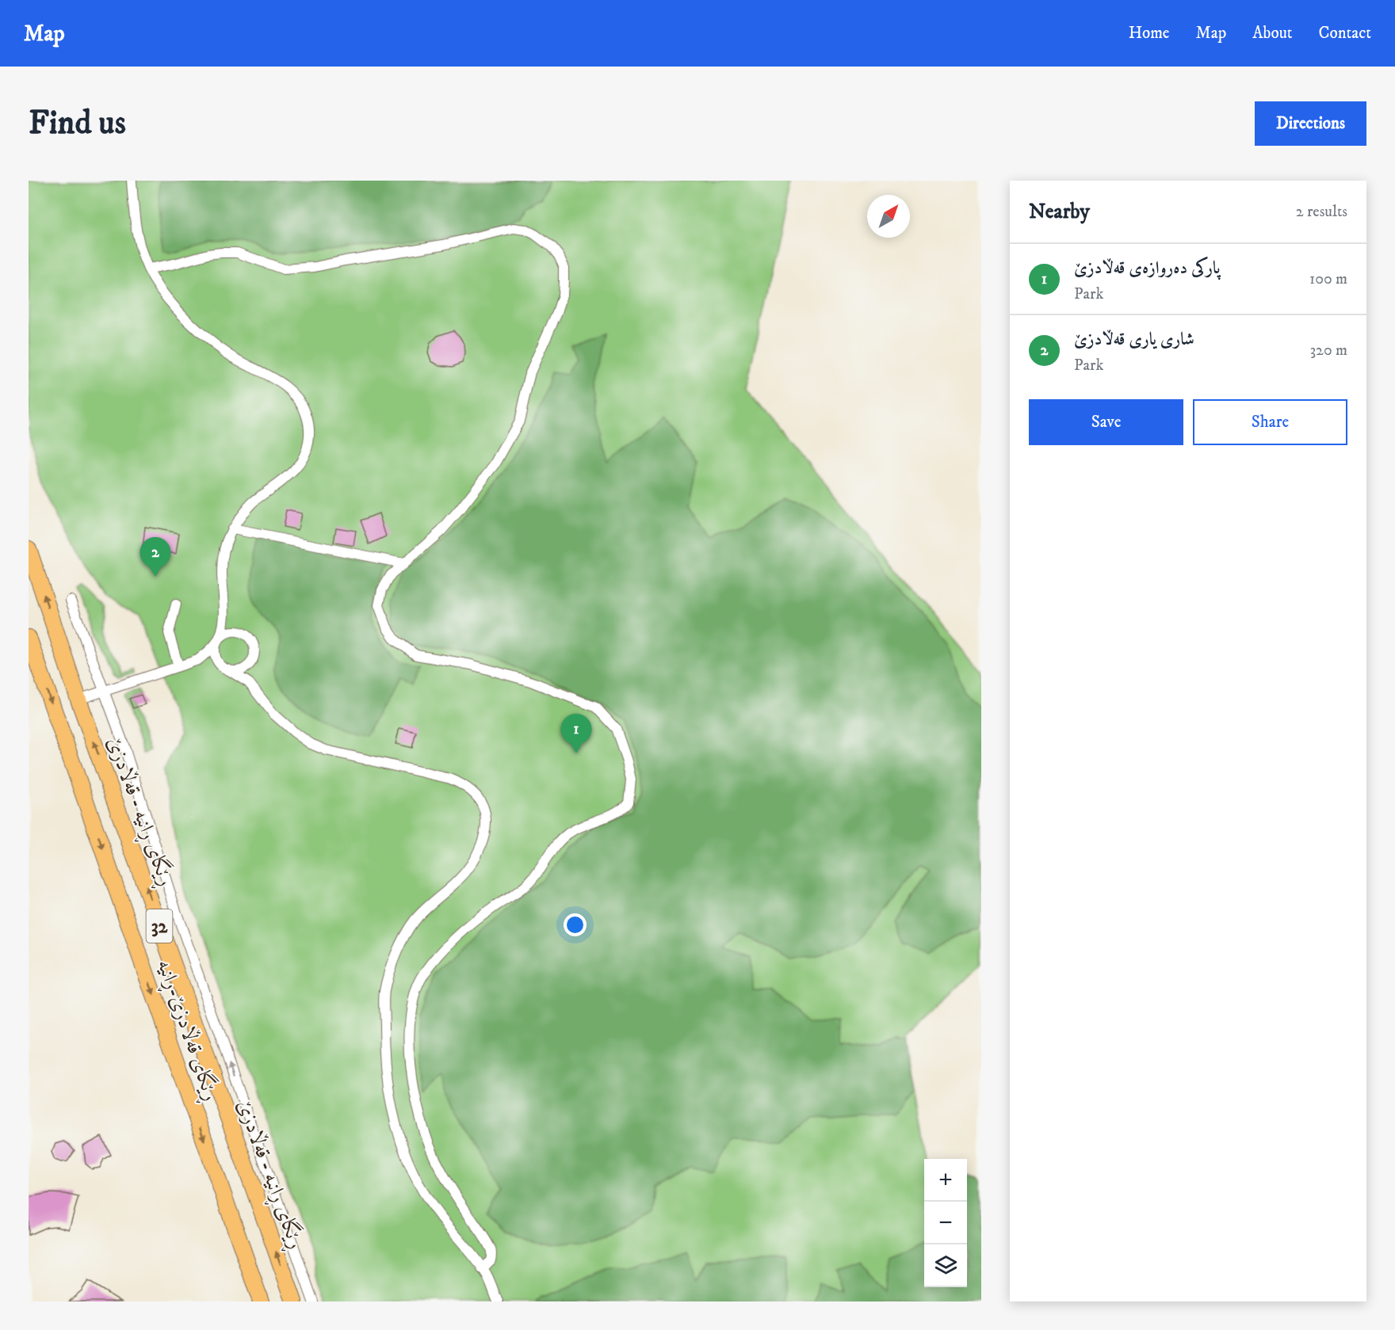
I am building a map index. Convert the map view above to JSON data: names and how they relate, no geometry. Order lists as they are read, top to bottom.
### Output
{
  "streets": {
    "main road": ["ڕێگای ڕانیە - قەڵادزێ", "32", "ڕێگای قەڵادزێ-ڕانیە"]
  },
  "one_way": ["ڕێگای ڕانیە - قەڵادزێ", "ڕێگای قەڵادزێ-ڕانیە"],
  "north": "top right",
  "page": {
    "header": "Map",
    "nav": [
      "Home",
      "Map",
      "About",
      "Contact"
    ],
    "buttons": [
      "Directions",
      ["Save", "Share"]
    ],
    "title": "Find us",
    "heading": ["Nearby", "2 results"],
    "list": [
      {
        "mark": "1",
        "name": "پارکی دەروازەی قەڵادزێ",
        "note": "Park",
        "value": "100 m"
      },
      {
        "mark": "2",
        "name": "شاری یاری قەڵادزێ",
        "note": "Park",
        "value": "320 m"
      }
    ],
    "pins": ["2", "1"],
    "map_buttons": ["+", "−"]
  }
}
